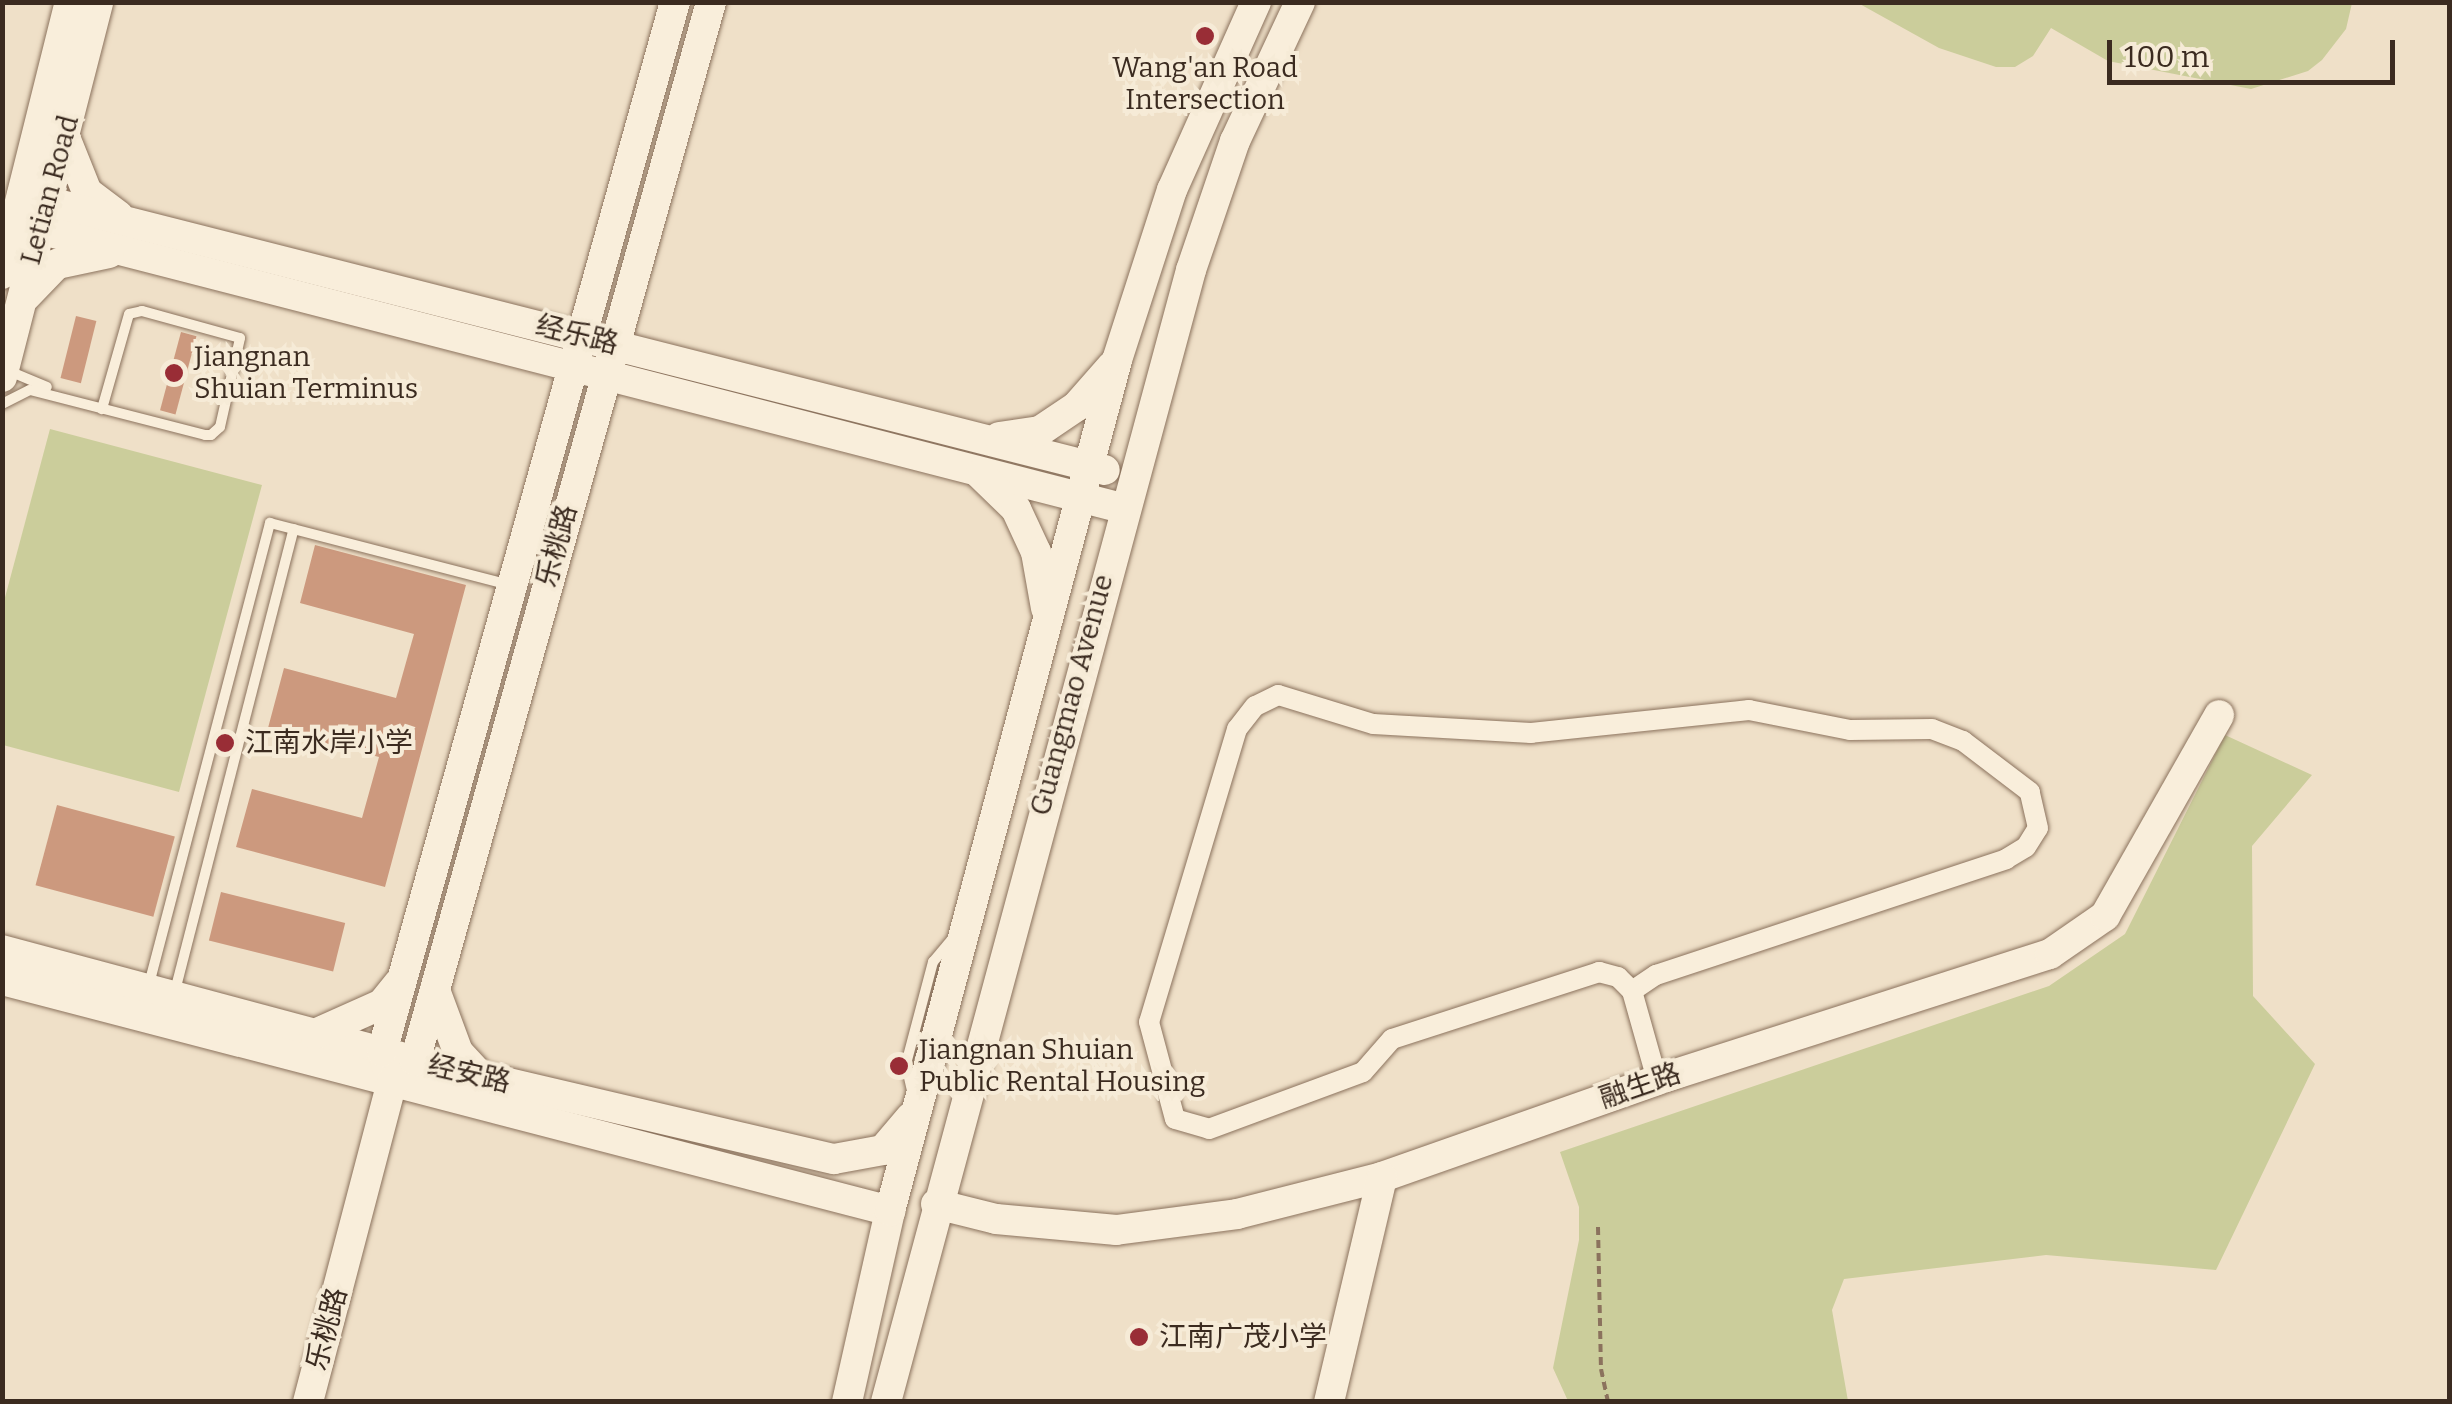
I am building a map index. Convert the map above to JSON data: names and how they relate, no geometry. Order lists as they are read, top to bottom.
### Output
{
  "streets": {
    "main road": [
      "Letian Road",
      "经乐路",
      "乐桃路",
      "Guangmao Avenue",
      "经安路",
      "融生路"
    ]
  },
  "crossings": [
    ["Letian Road", "经乐路"],
    ["经乐路", "乐桃路"],
    ["经乐路", "Guangmao Avenue"],
    ["乐桃路", "经安路"],
    ["Guangmao Avenue", "经安路"],
    ["Guangmao Avenue", "融生路"]
  ],
  "places": [
    "Wang'an Road Intersection",
    "Jiangnan Shuian Terminus",
    "江南水岸小学",
    "Jiangnan Shuian Public Rental Housing",
    "江南广茂小学"
  ],
  "scale_bar": "100 m"
}
